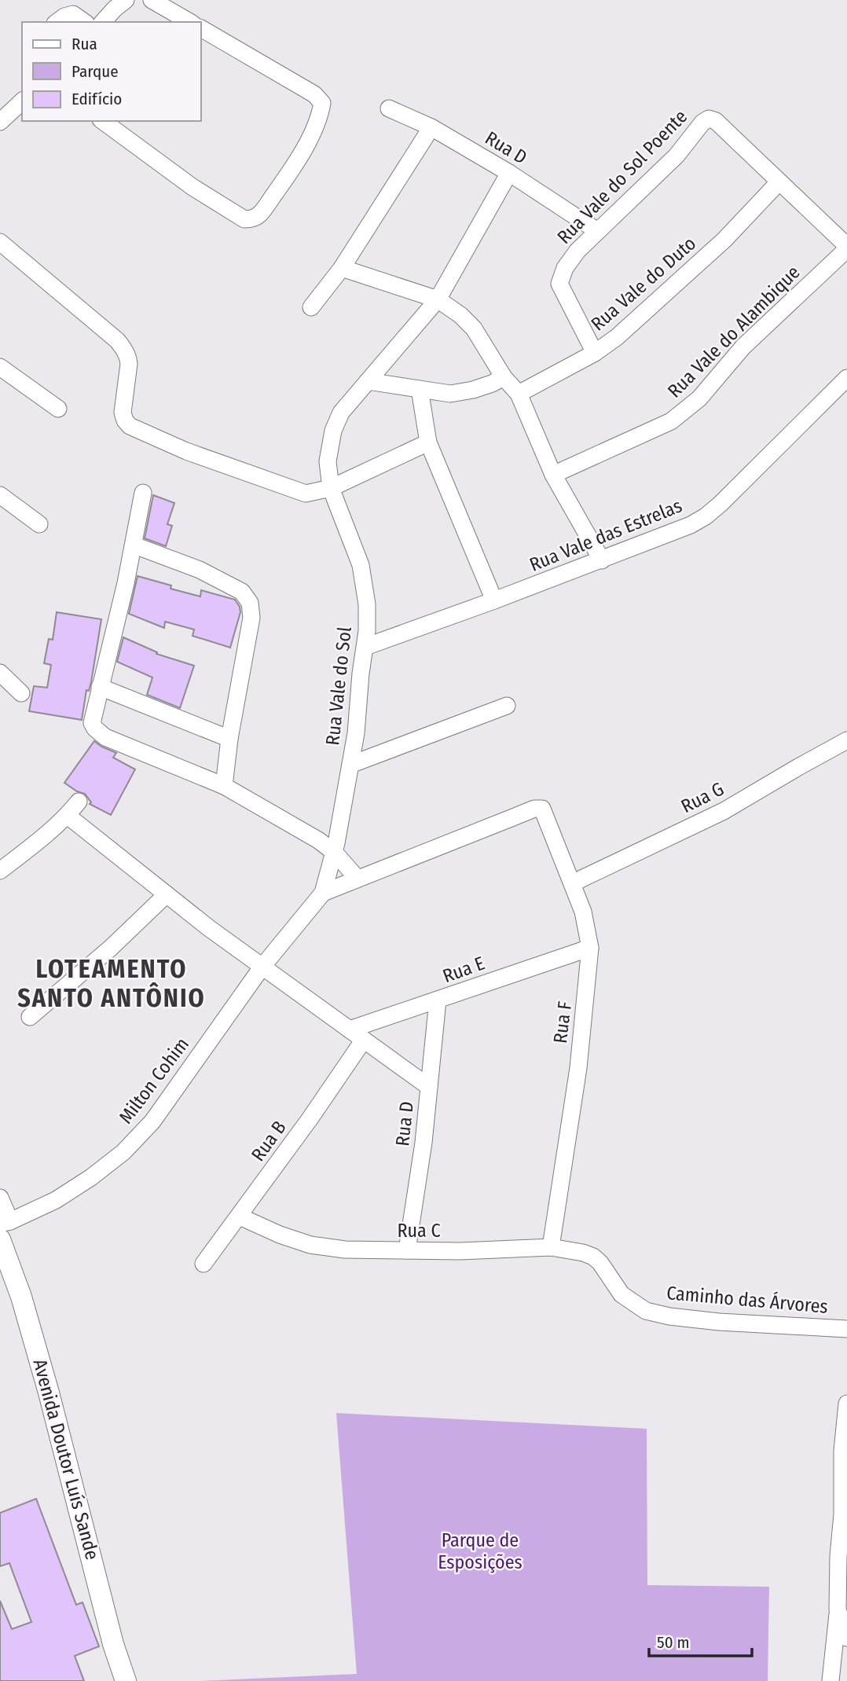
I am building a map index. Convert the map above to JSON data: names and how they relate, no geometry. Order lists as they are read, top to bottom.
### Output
{
  "streets": {
    "street": [
      "Rua D",
      "Rua Vale do Sol Poente",
      "Rua Vale do Duto",
      "Rua Vale do Alambique",
      "Rua Vale das Estrelas",
      "Rua Vale do Sol",
      "Rua G",
      "Rua E",
      "Rua F",
      "Milton Cohim",
      "Rua B",
      "Rua C",
      "Caminho das Árvores",
      "Avenida Doutor Luís Sande"
    ]
  },
  "crossings": [
    ["Rua D", "Rua Vale do Sol Poente"],
    ["Rua D", "Rua E"],
    ["Rua D", "Rua C"],
    ["Rua Vale do Sol Poente", "Rua Vale do Duto"],
    ["Rua Vale das Estrelas", "Rua Vale do Sol"],
    ["Rua Vale do Sol", "Milton Cohim"],
    ["Rua G", "Rua F"],
    ["Rua E", "Rua F"],
    ["Rua F", "Rua C"],
    ["Rua B", "Rua C"],
    ["Rua C", "Caminho das Árvores"]
  ],
  "districts": ["LOTEAMENTO SANTO ANTÔNIO"],
  "parks": ["Parque de Esposições"],
  "legend": ["Rua", "Parque", "Edifício"],
  "scale_bar": "50 m"
}
